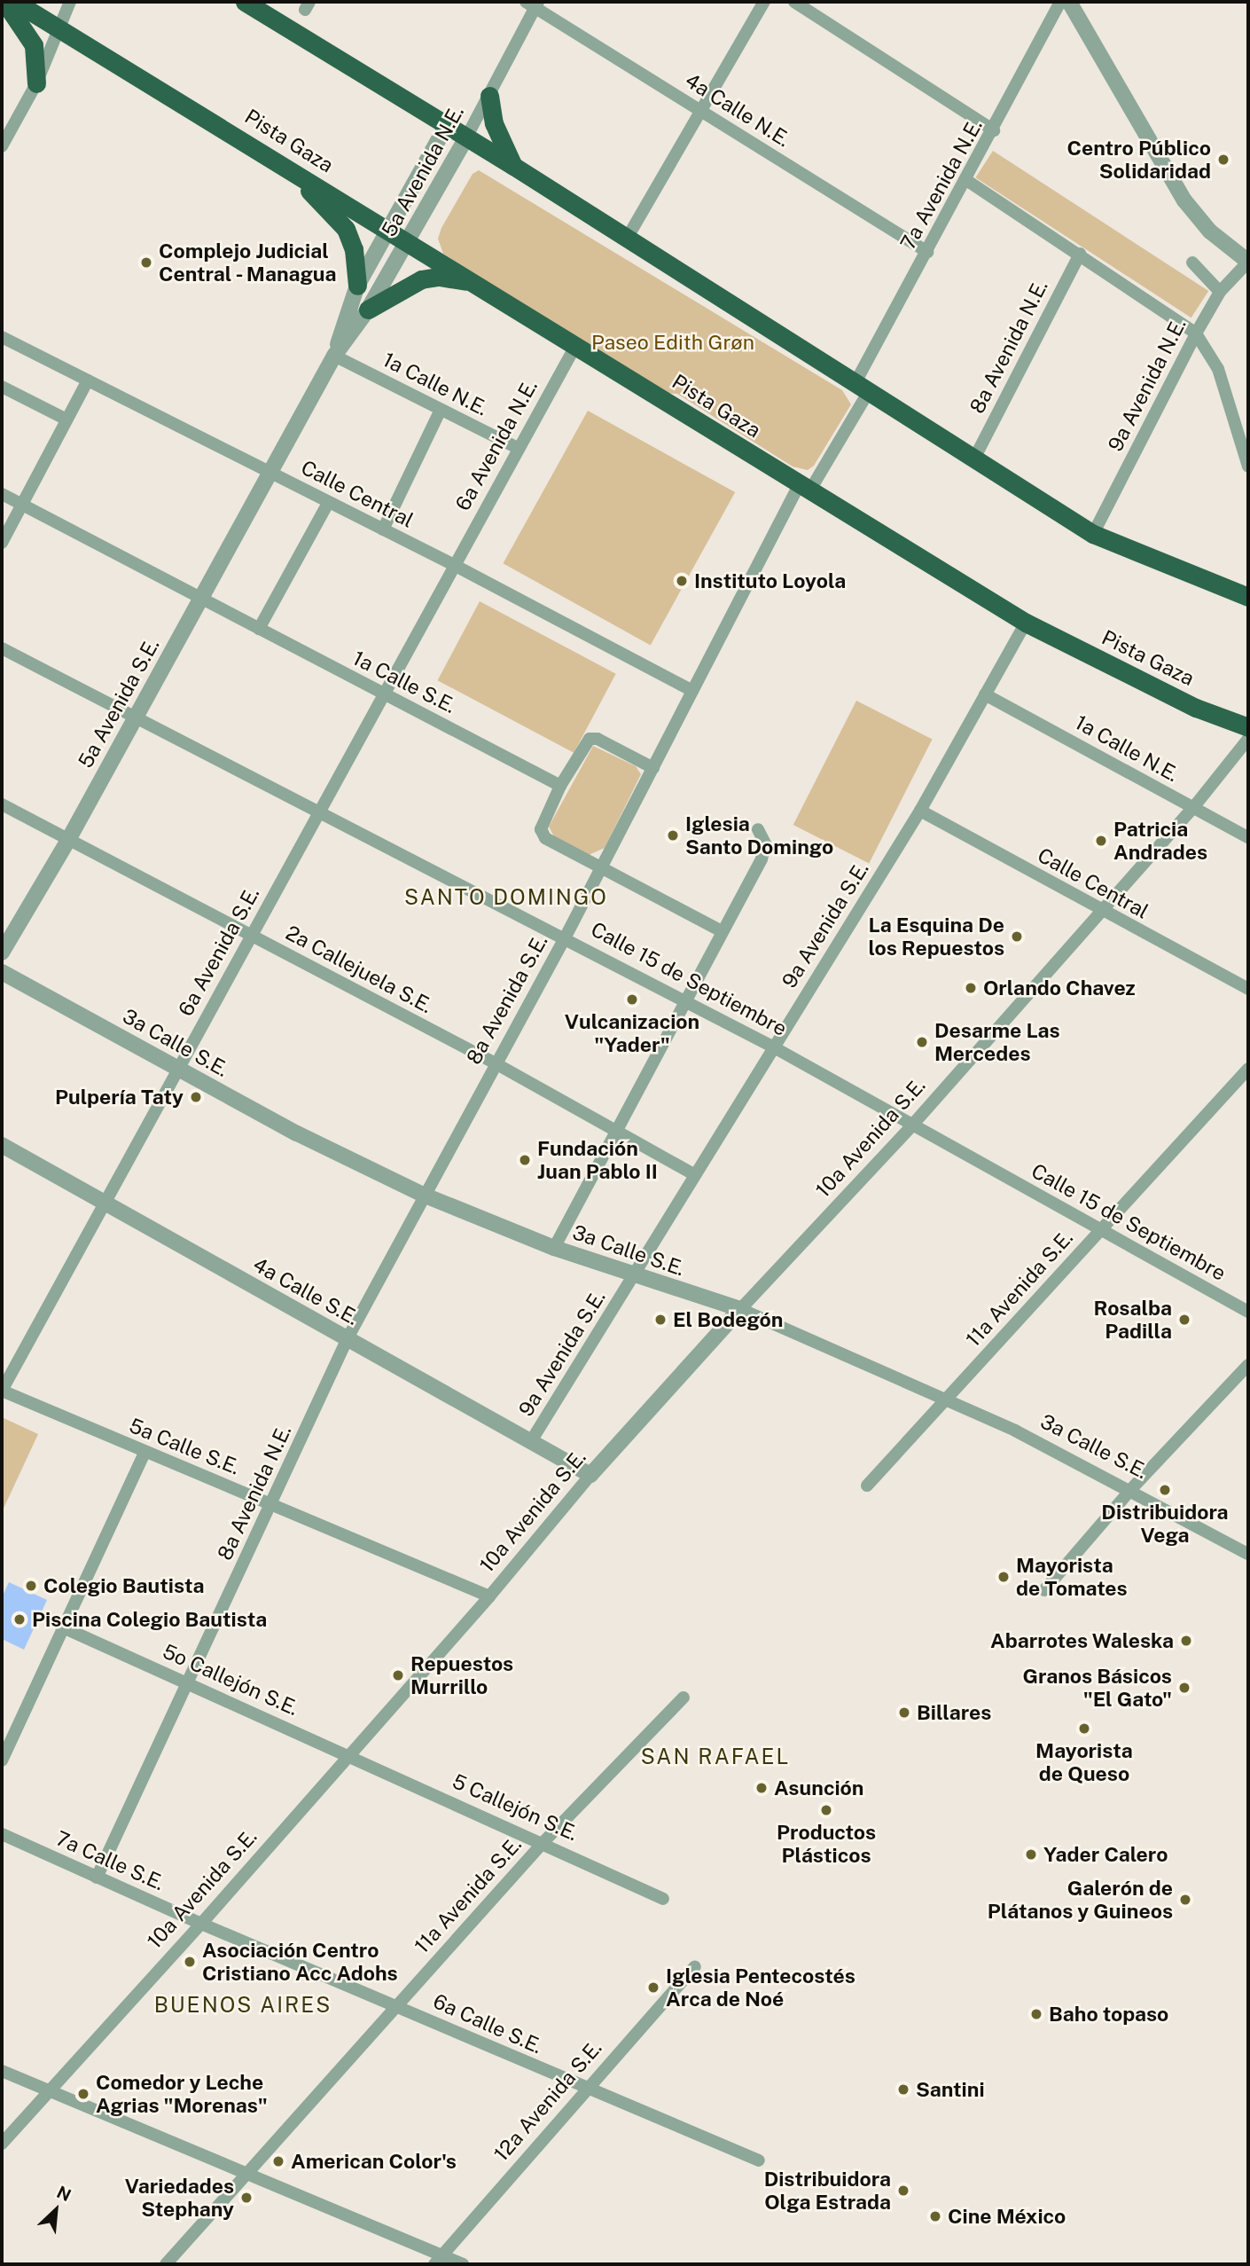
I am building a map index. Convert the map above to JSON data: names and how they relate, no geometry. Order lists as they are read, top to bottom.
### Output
{
  "streets": {
    "highway": ["Pista Gaza"],
    "street": [
      "4a Calle N.E.",
      "5a Avenida N.E.",
      "7a Avenida N.E.",
      "8a Avenida N.E.",
      "1a Calle N.E.",
      "9a Avenida N.E.",
      "6a Avenida N.E.",
      "Calle Central",
      "1a Calle S.E.",
      "5a Avenida S.E.",
      "9a Avenida S.E.",
      "6a Avenida S.E.",
      "2a Callejuela S.E.",
      "Calle 15 de Septiembre",
      "8a Avenida S.E.",
      "3a Calle S.E.",
      "10a Avenida S.E.",
      "11a Avenida S.E.",
      "4a Calle S.E.",
      "5a Calle S.E.",
      "5o Callejón S.E.",
      "5 Callejón S.E.",
      "7a Calle S.E.",
      "6a Calle S.E.",
      "12a Avenida S.E."
    ]
  },
  "crossings": [
    ["4a Calle N.E.", "5a Avenida N.E."],
    ["4a Calle N.E.", "7a Avenida N.E."],
    ["Pista Gaza", "5a Avenida N.E."],
    ["Pista Gaza", "7a Avenida N.E."],
    ["Pista Gaza", "6a Avenida N.E."],
    ["Pista Gaza", "8a Avenida S.E."],
    ["5a Avenida N.E.", "1a Calle N.E."],
    ["5a Avenida N.E.", "Calle Central"],
    ["5a Avenida N.E.", "5a Avenida S.E."],
    ["7a Avenida N.E.", "8a Avenida S.E."],
    ["8a Avenida N.E.", "8a Avenida S.E."],
    ["8a Avenida N.E.", "3a Calle S.E."],
    ["8a Avenida N.E.", "4a Calle S.E."],
    ["8a Avenida N.E.", "5a Calle S.E."],
    ["8a Avenida N.E.", "5o Callejón S.E."],
    ["8a Avenida N.E.", "7a Calle S.E."],
    ["1a Calle N.E.", "6a Avenida N.E."],
    ["1a Calle N.E.", "10a Avenida S.E."],
    ["6a Avenida N.E.", "Calle Central"],
    ["6a Avenida N.E.", "6a Avenida S.E."],
    ["Calle Central", "5a Avenida S.E."],
    ["Calle Central", "9a Avenida S.E."],
    ["Calle Central", "6a Avenida S.E."],
    ["Calle Central", "8a Avenida S.E."],
    ["Calle Central", "10a Avenida S.E."],
    ["1a Calle S.E.", "5a Avenida S.E."],
    ["1a Calle S.E.", "6a Avenida S.E."],
    ["5a Avenida S.E.", "2a Callejuela S.E."],
    ["5a Avenida S.E.", "Calle 15 de Septiembre"],
    ["9a Avenida S.E.", "2a Callejuela S.E."],
    ["9a Avenida S.E.", "Calle 15 de Septiembre"],
    ["9a Avenida S.E.", "3a Calle S.E."],
    ["9a Avenida S.E.", "4a Calle S.E."],
    ["6a Avenida S.E.", "2a Callejuela S.E."],
    ["6a Avenida S.E.", "Calle 15 de Septiembre"],
    ["6a Avenida S.E.", "3a Calle S.E."],
    ["6a Avenida S.E.", "4a Calle S.E."],
    ["6a Avenida S.E.", "5a Calle S.E."],
    ["2a Callejuela S.E.", "8a Avenida S.E."],
    ["Calle 15 de Septiembre", "8a Avenida S.E."],
    ["Calle 15 de Septiembre", "10a Avenida S.E."],
    ["Calle 15 de Septiembre", "11a Avenida S.E."],
    ["8a Avenida S.E.", "3a Calle S.E."],
    ["3a Calle S.E.", "10a Avenida S.E."],
    ["3a Calle S.E.", "11a Avenida S.E."],
    ["10a Avenida S.E.", "4a Calle S.E."],
    ["10a Avenida S.E.", "5a Calle S.E."],
    ["10a Avenida S.E.", "5o Callejón S.E."],
    ["10a Avenida S.E.", "5 Callejón S.E."],
    ["10a Avenida S.E.", "7a Calle S.E."],
    ["10a Avenida S.E.", "6a Calle S.E."],
    ["11a Avenida S.E.", "5 Callejón S.E."],
    ["11a Avenida S.E.", "6a Calle S.E."],
    ["5o Callejón S.E.", "5 Callejón S.E."],
    ["7a Calle S.E.", "6a Calle S.E."],
    ["6a Calle S.E.", "12a Avenida S.E."]
  ],
  "districts": ["SANTO DOMINGO", "SAN RAFAEL", "BUENOS AIRES"],
  "parks": ["Paseo Edith Grøn"],
  "places": [
    "Centro Público Solidaridad",
    "Complejo Judicial Central - Managua",
    "Instituto Loyola",
    "Iglesia Santo Domingo",
    "Patricia Andrades",
    "La Esquina De los Repuestos",
    "Orlando Chavez",
    "Vulcanizacion \"Yader\"",
    "Desarme Las Mercedes",
    "Pulpería Taty",
    "Fundación Juan Pablo II",
    "El Bodegón",
    "Rosalba Padilla",
    "Distribuidora Vega",
    "Mayorista de Tomates",
    "Colegio Bautista",
    "Piscina Colegio Bautista",
    "Abarrotes Waleska",
    "Repuestos Murrillo",
    "Granos Básicos \"El Gato\"",
    "Billares",
    "Mayorista de Queso",
    "Asunción",
    "Productos Plásticos",
    "Yader Calero",
    "Galerón de Plátanos y Guineos",
    "Asociación Centro Cristiano Acc Adohs",
    "Iglesia Pentecostés Arca de Noé",
    "Baho topaso",
    "Santini",
    "Comedor y Leche Agrias \"Morenas\"",
    "American Color's",
    "Distribuidora Olga Estrada",
    "Variedades Stephany",
    "Cine México"
  ],
  "north": "top right"
}
